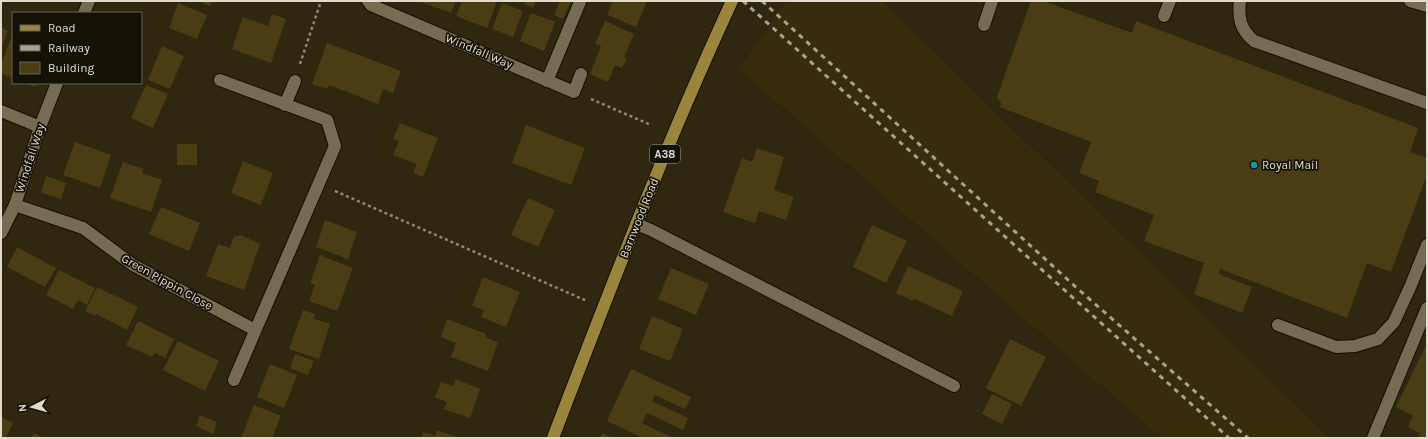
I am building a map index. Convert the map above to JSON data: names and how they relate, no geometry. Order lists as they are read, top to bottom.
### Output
{
  "streets": {
    "main road": ["A38", "Barnwood Road"],
    "street": ["Windfall Way", "Green Pippin Close"]
  },
  "crossings": [
    ["Windfall Way", "Green Pippin Close"]
  ],
  "places": ["Royal Mail"],
  "legend": ["Road", "Railway", "Building"],
  "north": "left"
}
